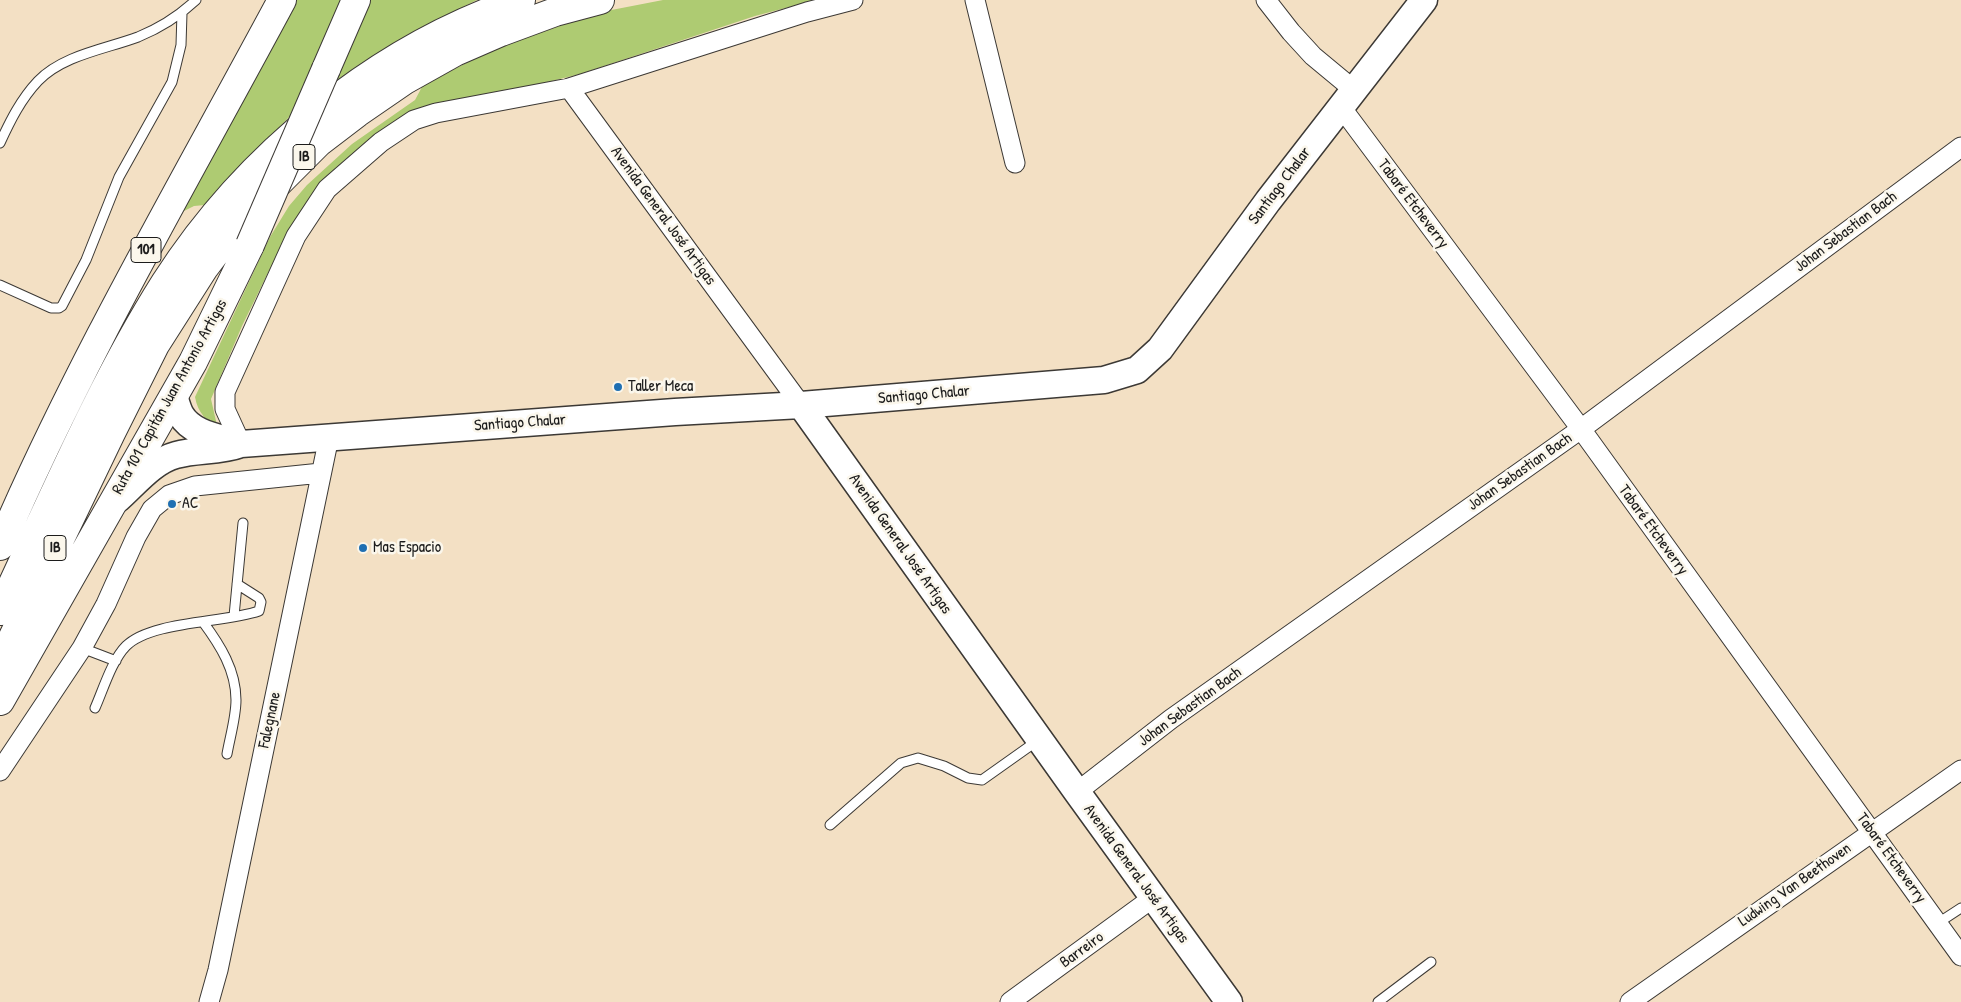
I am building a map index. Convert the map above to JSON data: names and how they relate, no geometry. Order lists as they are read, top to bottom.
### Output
{
  "streets": {
    "highway": ["IB", "101", "Ruta 101 Capitán Juan Antonio Artigas"],
    "street": [
      "Santiago Chalar",
      "Tabaré Etcheverry",
      "Avenida General José Artigas",
      "Johan Sebastian Bach",
      "Falegnane",
      "Ludwing Van Beethoven",
      "Barreiro"
    ]
  },
  "crossings": [
    ["Santiago Chalar", "Tabaré Etcheverry"],
    ["Santiago Chalar", "Avenida General José Artigas"],
    ["Santiago Chalar", "Ruta 101 Capitán Juan Antonio Artigas"],
    ["Santiago Chalar", "Falegnane"],
    ["Tabaré Etcheverry", "Johan Sebastian Bach"],
    ["Tabaré Etcheverry", "Ludwing Van Beethoven"],
    ["Avenida General José Artigas", "Johan Sebastian Bach"],
    ["Avenida General José Artigas", "Barreiro"]
  ],
  "places": ["Taller Meca", "AC", "Mas Espacio"]
}
